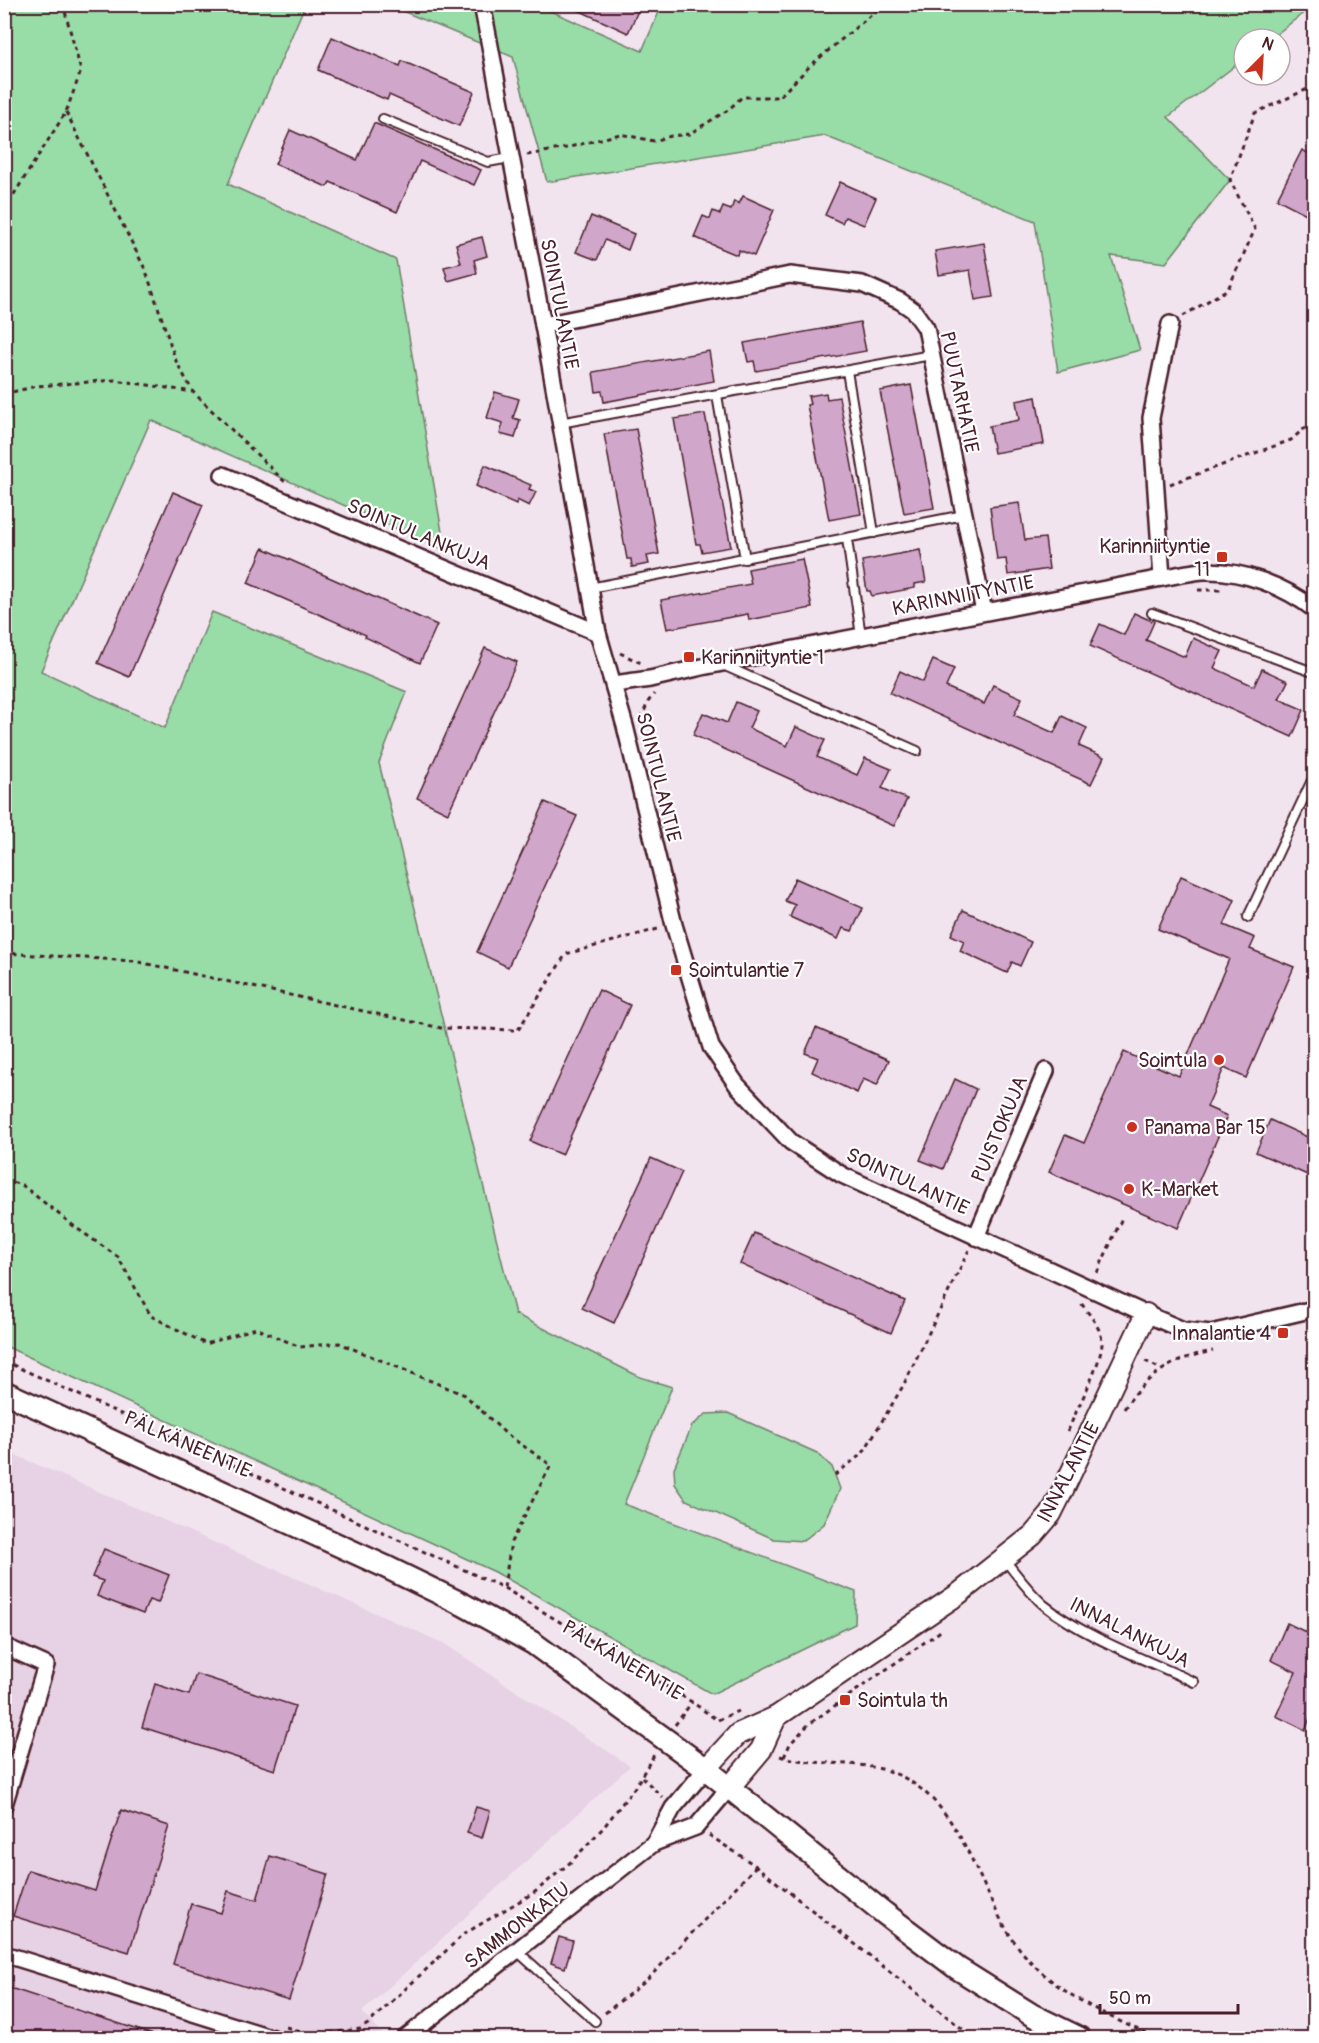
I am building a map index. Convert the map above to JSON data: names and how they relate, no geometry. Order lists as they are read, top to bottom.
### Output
{
  "streets": {
    "main road": ["PÄLKÄNEENTIE"],
    "street": [
      "SOINTULANTIE",
      "PUUTARHATIE",
      "SOINTULANKUJA",
      "KARINNIITYNTIE",
      "PUISTOKUJA",
      "INNALANTIE",
      "SAMMONKATU"
    ],
    "lane": ["INNALANKUJA"]
  },
  "crossings": [
    ["SOINTULANTIE", "PUUTARHATIE"],
    ["SOINTULANTIE", "SOINTULANKUJA"],
    ["SOINTULANTIE", "KARINNIITYNTIE"],
    ["SOINTULANTIE", "PUISTOKUJA"],
    ["SOINTULANTIE", "INNALANTIE"],
    ["PUUTARHATIE", "KARINNIITYNTIE"],
    ["PÄLKÄNEENTIE", "INNALANTIE"],
    ["PÄLKÄNEENTIE", "SAMMONKATU"],
    ["INNALANTIE", "INNALANKUJA"],
    ["INNALANTIE", "SAMMONKATU"]
  ],
  "places": {
    "transit": [
      "Karinniityntie 11",
      "Karinniityntie 1",
      "Sointulantie 7",
      "Innalantie 4",
      "Sointula th"
    ],
    "other": ["Sointula", "Panama Bar 15", "K-Market"]
  },
  "scale_bar": "50 m",
  "north": "top right"
}
